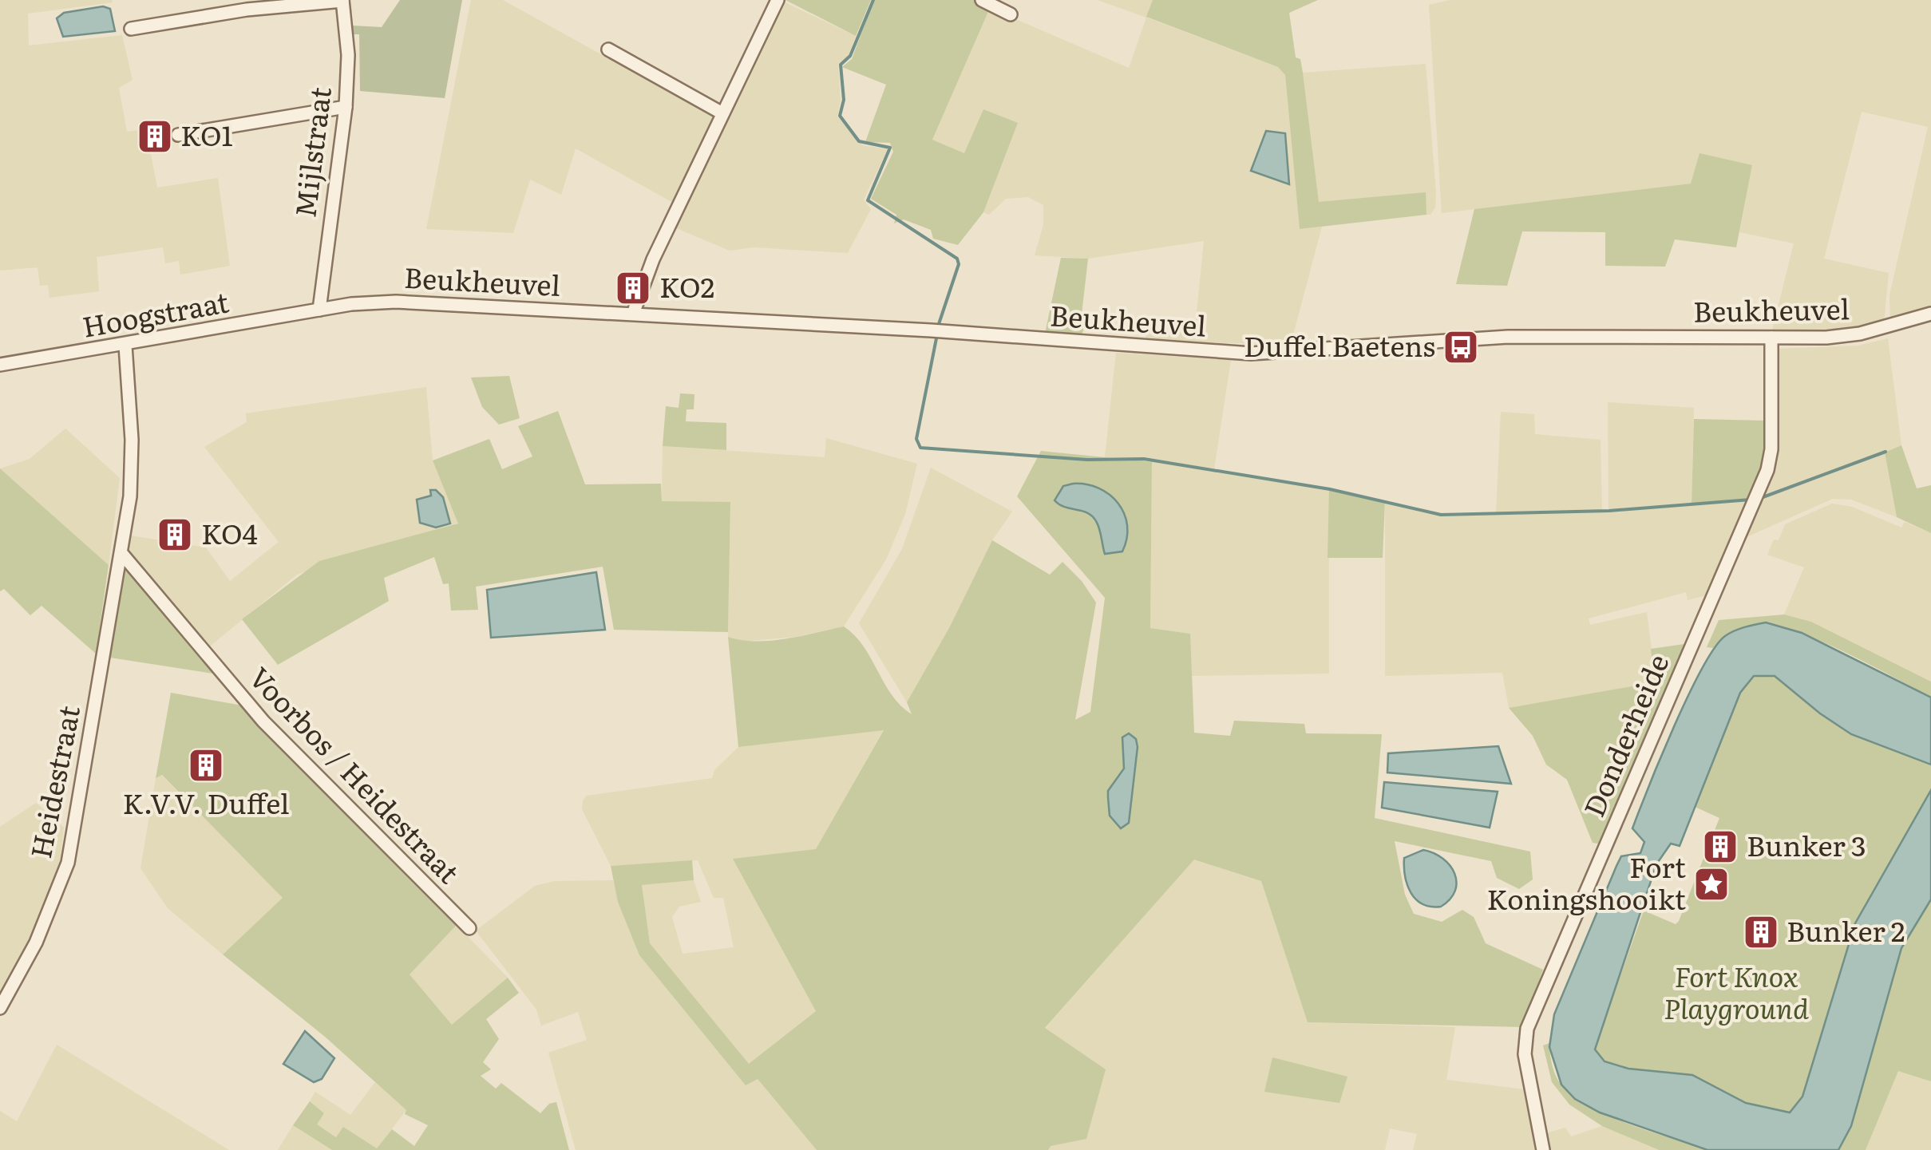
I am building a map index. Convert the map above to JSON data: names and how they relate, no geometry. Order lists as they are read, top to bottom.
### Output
{
  "streets": {
    "street": [
      "Mijlstraat",
      "Beukheuvel",
      "Hoogstraat",
      "Donderheide",
      "Voorbos / Heidestraat",
      "Heidestraat"
    ]
  },
  "crossings": [
    ["Mijlstraat", "Beukheuvel"],
    ["Mijlstraat", "Hoogstraat"],
    ["Beukheuvel", "Hoogstraat"],
    ["Beukheuvel", "Donderheide"],
    ["Hoogstraat", "Heidestraat"],
    ["Voorbos / Heidestraat", "Heidestraat"]
  ],
  "parks": ["Fort Knox Playground"],
  "places": {
    "building": [
      "KO1",
      "KO2",
      "KO4",
      "K.V.V. Duffel",
      "Bunker 3",
      "Bunker 2"
    ],
    "bus stop": ["Duffel Baetens"],
    "place": ["Fort Koningshooikt"]
  }
}
